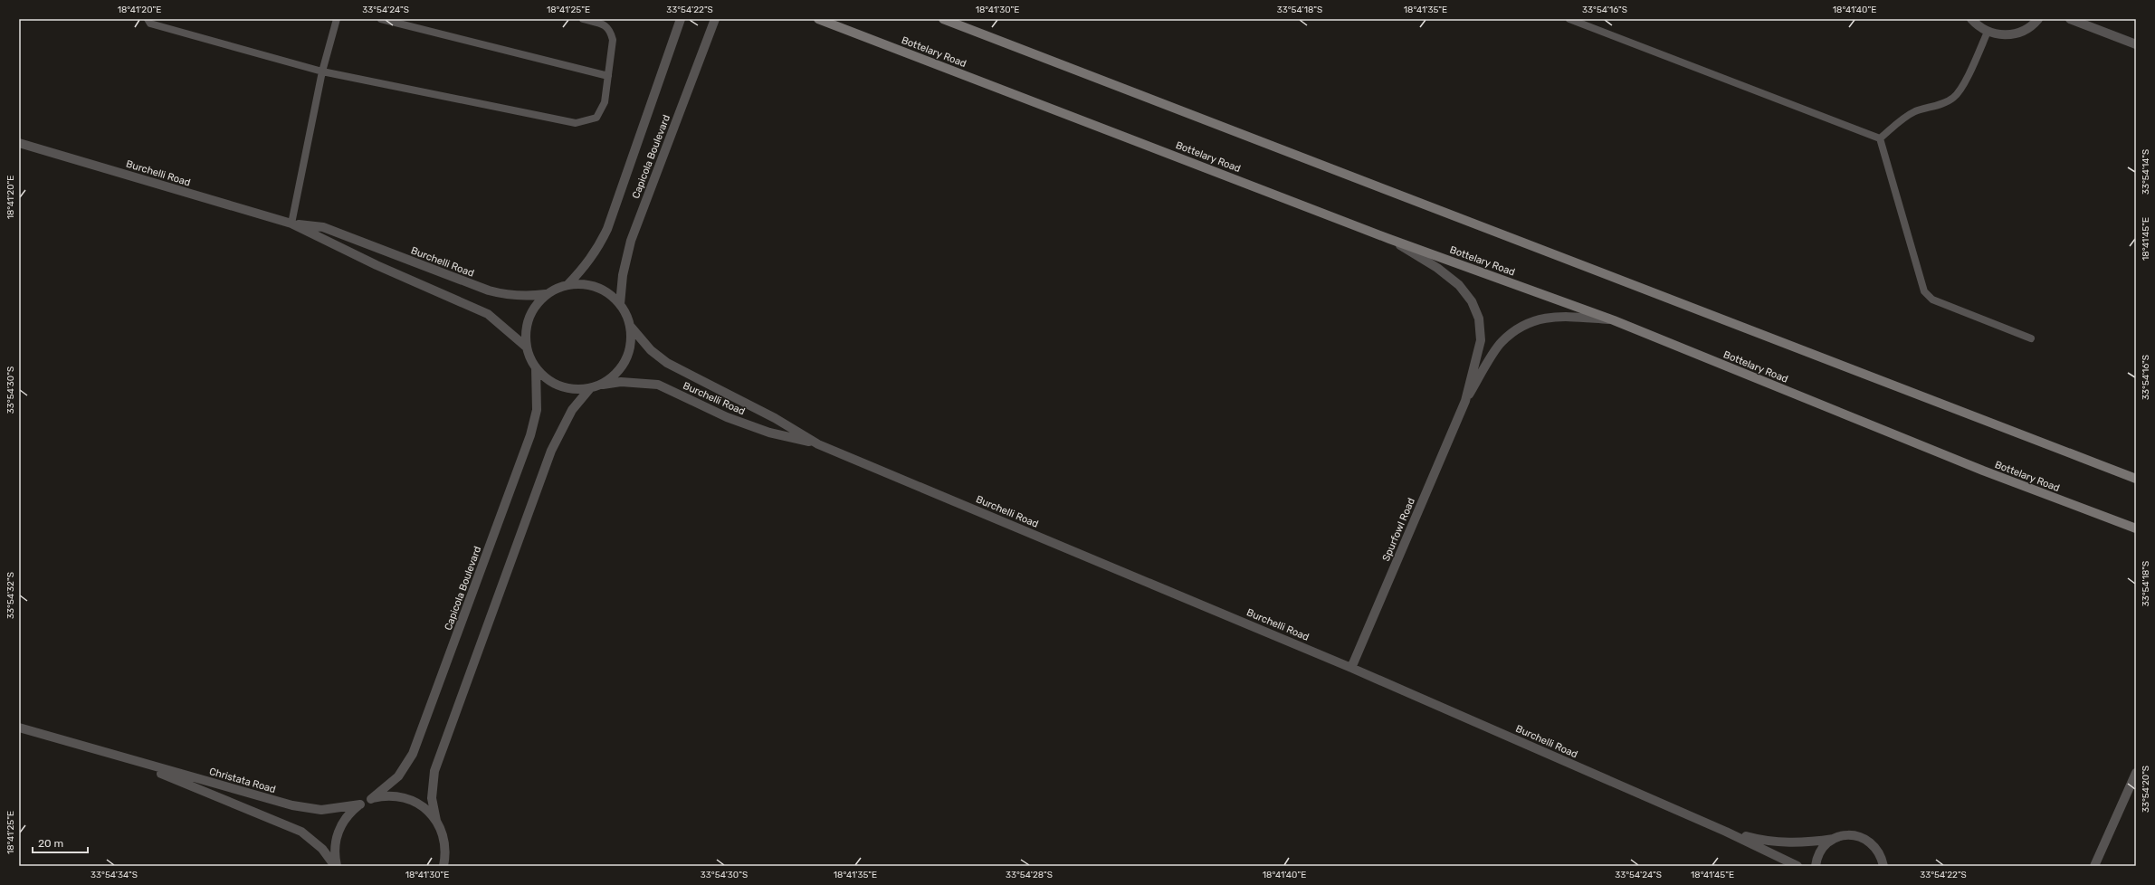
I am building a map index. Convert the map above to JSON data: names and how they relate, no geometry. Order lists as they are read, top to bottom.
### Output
{
  "streets": {
    "main road": ["Bottelary Road"],
    "street": [
      "Capicola Boulevard",
      "Burchelli Road",
      "Spurfowl Road",
      "Christata Road"
    ]
  },
  "crossings": [
    ["Bottelary Road", "Spurfowl Road"],
    ["Capicola Boulevard", "Burchelli Road"],
    ["Burchelli Road", "Spurfowl Road"]
  ],
  "scale_bar": "20 m",
  "coordinates": [
    "18°41'20\"E",
    "33°54'24\"S",
    "18°41'25\"E",
    "33°54'22\"S",
    "18°41'30\"E",
    "33°54'18\"S",
    "18°41'35\"E",
    "33°54'16\"S",
    "18°41'40\"E",
    "33°54'14\"S",
    "18°41'45\"E",
    "33°54'30\"S",
    "33°54'32\"S",
    "33°54'20\"S",
    "33°54'34\"S",
    "33°54'28\"S"
  ]
}
